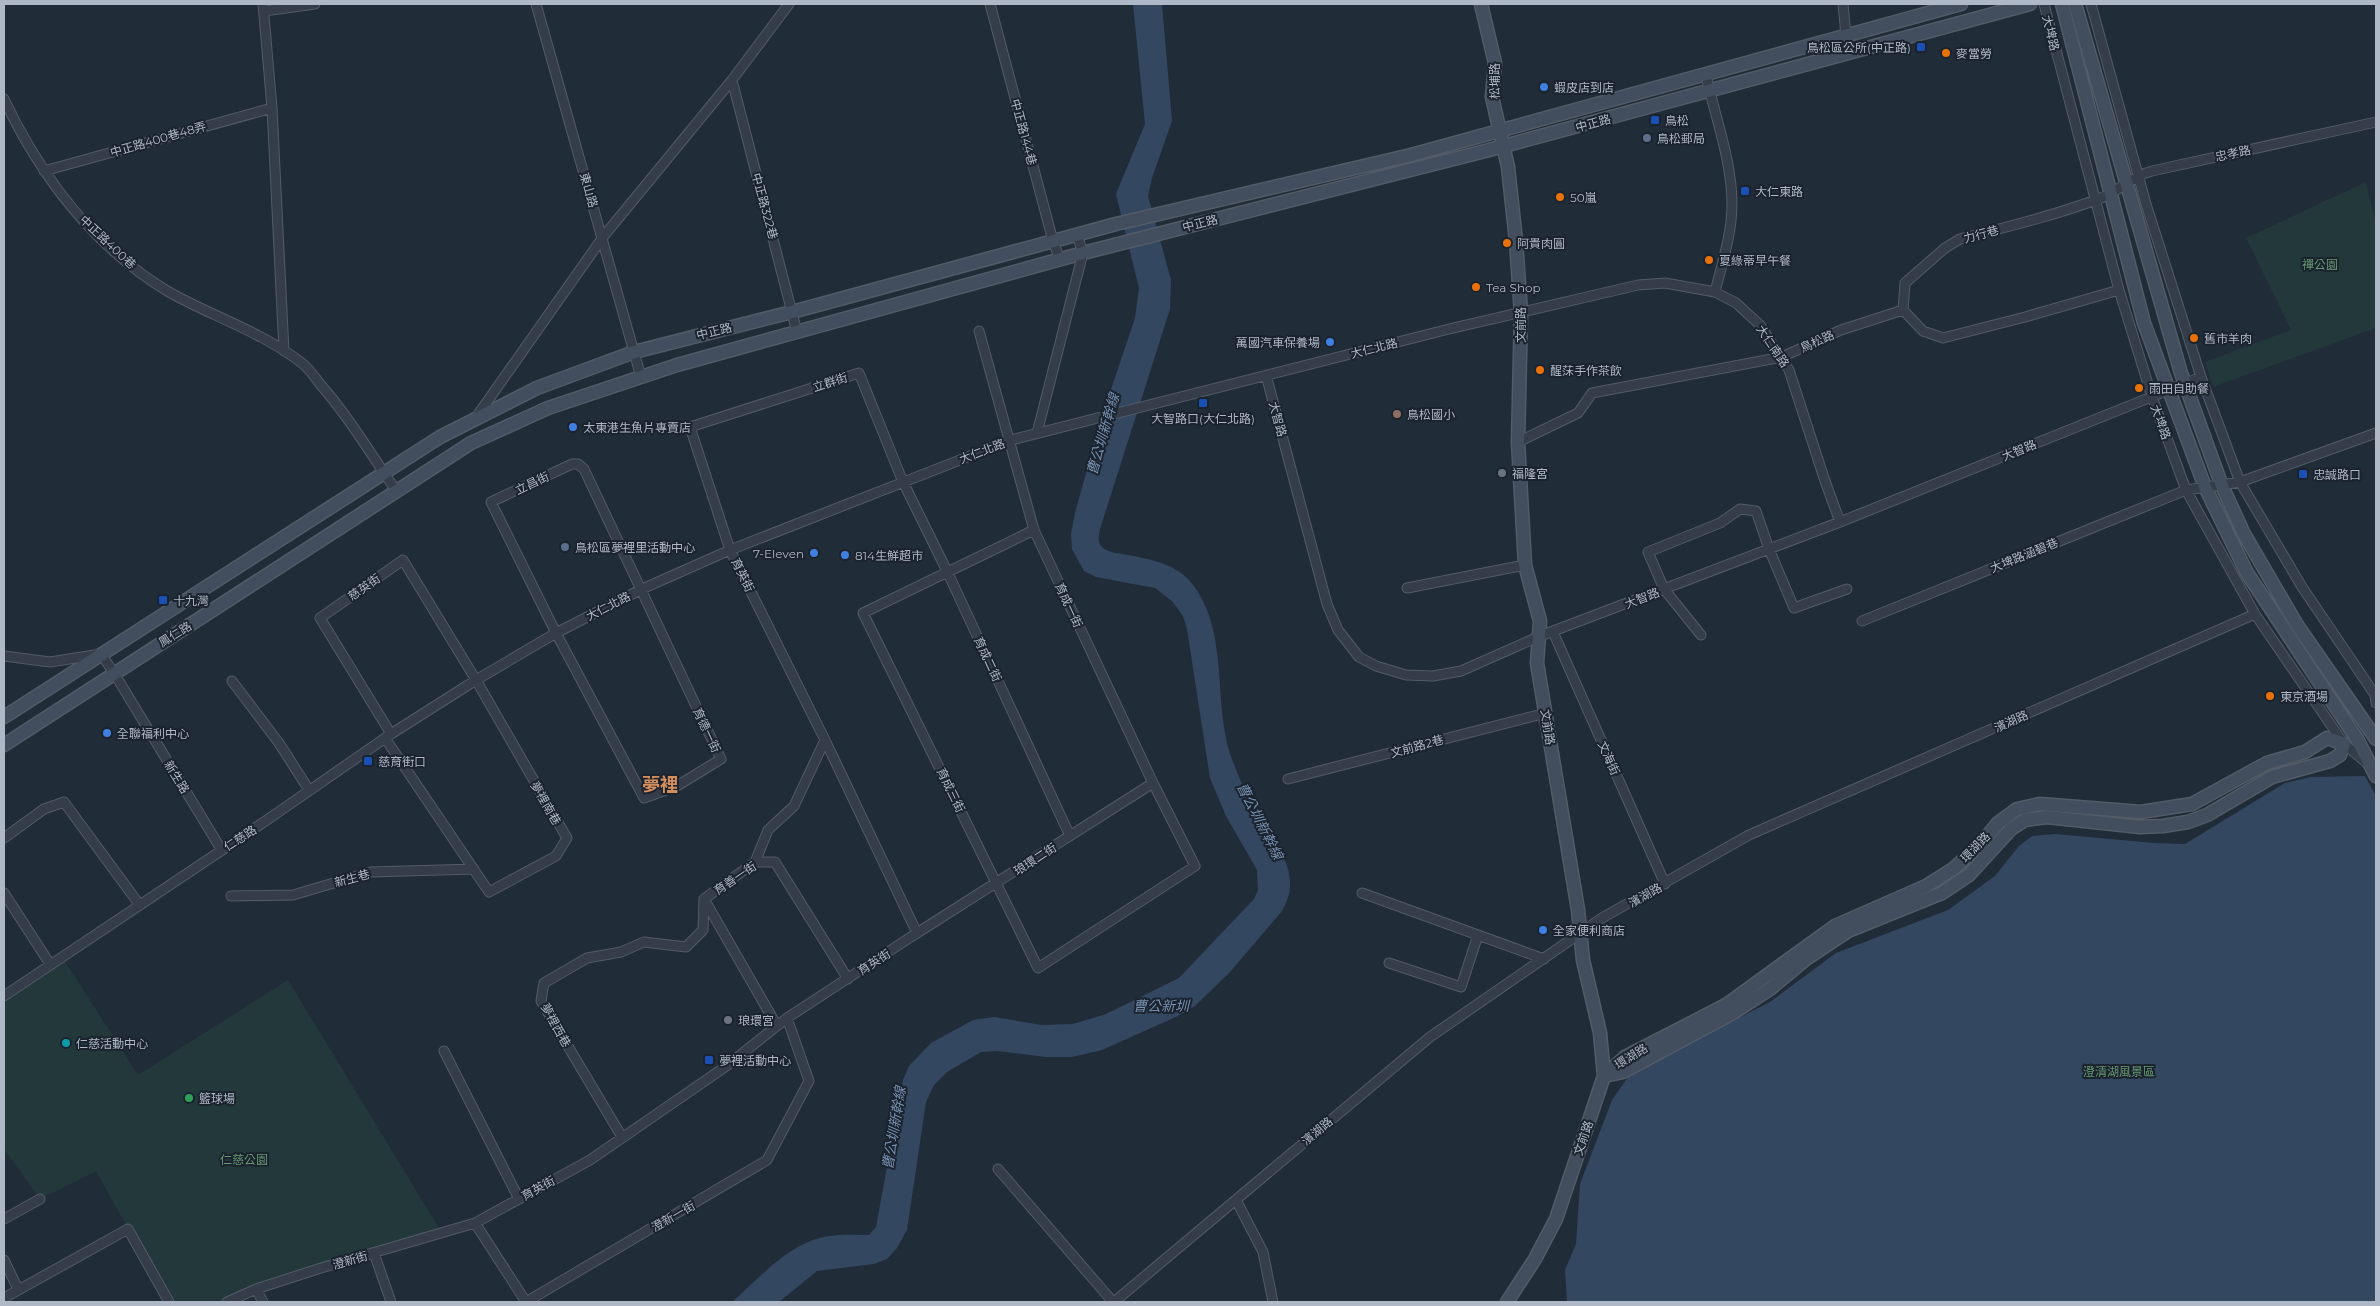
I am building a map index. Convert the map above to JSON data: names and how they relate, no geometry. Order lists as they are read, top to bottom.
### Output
{
  "streets": {
    "main road": [
      "大埤路",
      "松埔路",
      "中正路",
      "文前路",
      "鳳仁路",
      "環湖路"
    ],
    "street": [
      "中正路144巷",
      "中正路400巷48弄",
      "忠孝路",
      "東山路",
      "中正路322巷",
      "力行巷",
      "中正路400巷",
      "鳥松路",
      "大仁南路",
      "大仁北路",
      "立群街",
      "大智路",
      "立昌街",
      "大埤路涵碧巷",
      "育英街",
      "慈英街",
      "育成一街",
      "育成二街",
      "濱湖路",
      "育德一街",
      "文前路2巷",
      "文海街",
      "新生路",
      "育成三街",
      "夢裡南巷",
      "仁慈路",
      "琅環二街",
      "新生巷",
      "育善一街",
      "夢裡西巷",
      "澄新一街",
      "澄新街"
    ]
  },
  "crossings": [
    ["大埤路", "力行巷"],
    ["大埤路", "大智路"],
    ["大埤路", "大埤路涵碧巷"],
    ["大埤路", "濱湖路"],
    ["大埤路", "環湖路"],
    ["松埔路", "中正路"],
    ["松埔路", "文前路"],
    ["中正路", "中正路144巷"],
    ["中正路", "東山路"],
    ["中正路", "中正路322巷"],
    ["中正路", "中正路400巷"],
    ["中正路", "文前路"],
    ["中正路", "鳳仁路"],
    ["中正路400巷48弄", "中正路400巷"],
    ["力行巷", "鳥松路"],
    ["文前路", "鳥松路"],
    ["文前路", "大仁南路"],
    ["文前路", "大仁北路"],
    ["文前路", "大智路"],
    ["文前路", "濱湖路"],
    ["文前路", "文前路2巷"],
    ["文前路", "環湖路"],
    ["鳥松路", "大仁南路"],
    ["大仁南路", "大仁北路"],
    ["大仁南路", "大智路"],
    ["大仁北路", "立群街"],
    ["大仁北路", "大智路"],
    ["大仁北路", "立昌街"],
    ["大仁北路", "育英街"],
    ["大仁北路", "慈英街"],
    ["大仁北路", "育成一街"],
    ["大仁北路", "育成二街"],
    ["大仁北路", "育德一街"],
    ["大仁北路", "夢裡南巷"],
    ["大仁北路", "仁慈路"],
    ["立群街", "育英街"],
    ["立群街", "育成二街"],
    ["大智路", "文海街"],
    ["立昌街", "育德一街"],
    ["育英街", "琅環二街"],
    ["育英街", "育善一街"],
    ["育英街", "夢裡西巷"],
    ["育英街", "澄新一街"],
    ["育英街", "澄新街"],
    ["慈英街", "夢裡南巷"],
    ["慈英街", "仁慈路"],
    ["育成一街", "育成三街"],
    ["育成一街", "琅環二街"],
    ["鳳仁路", "新生路"],
    ["育成二街", "育成三街"],
    ["育成二街", "琅環二街"],
    ["濱湖路", "文海街"],
    ["新生路", "仁慈路"],
    ["育成三街", "琅環二街"],
    ["夢裡南巷", "仁慈路"],
    ["夢裡南巷", "新生巷"],
    ["育善一街", "夢裡西巷"],
    ["澄新一街", "澄新街"]
  ],
  "districts": ["夢裡"],
  "water": ["曹公圳新幹線", "曹公新圳"],
  "parks": ["禪公園", "澄清湖風景區", "仁慈公園"],
  "places": {
    "transit": [
      "鳥松區公所(中正路)",
      "鳥松",
      "大仁東路",
      "大智路口(大仁北路)",
      "忠誠路口",
      "十九灣",
      "慈育街口",
      "夢裡活動中心"
    ],
    "other": [
      "麥當勞",
      "蝦皮店到店",
      "鳥松郵局",
      "50嵐",
      "阿貴肉圓",
      "夏綠蒂早午餐",
      "Tea Shop",
      "舊市羊肉",
      "萬國汽車保養場",
      "醒莯手作茶飲",
      "雨田自助餐",
      "鳥松國小",
      "太東港生魚片專賣店",
      "福隆宮",
      "鳥松區夢裡里活動中心",
      "7-Eleven",
      "814生鮮超市",
      "東京酒場",
      "全聯福利中心",
      "全家便利商店",
      "琅環宮",
      "仁慈活動中心",
      "籃球場"
    ]
  }
}
